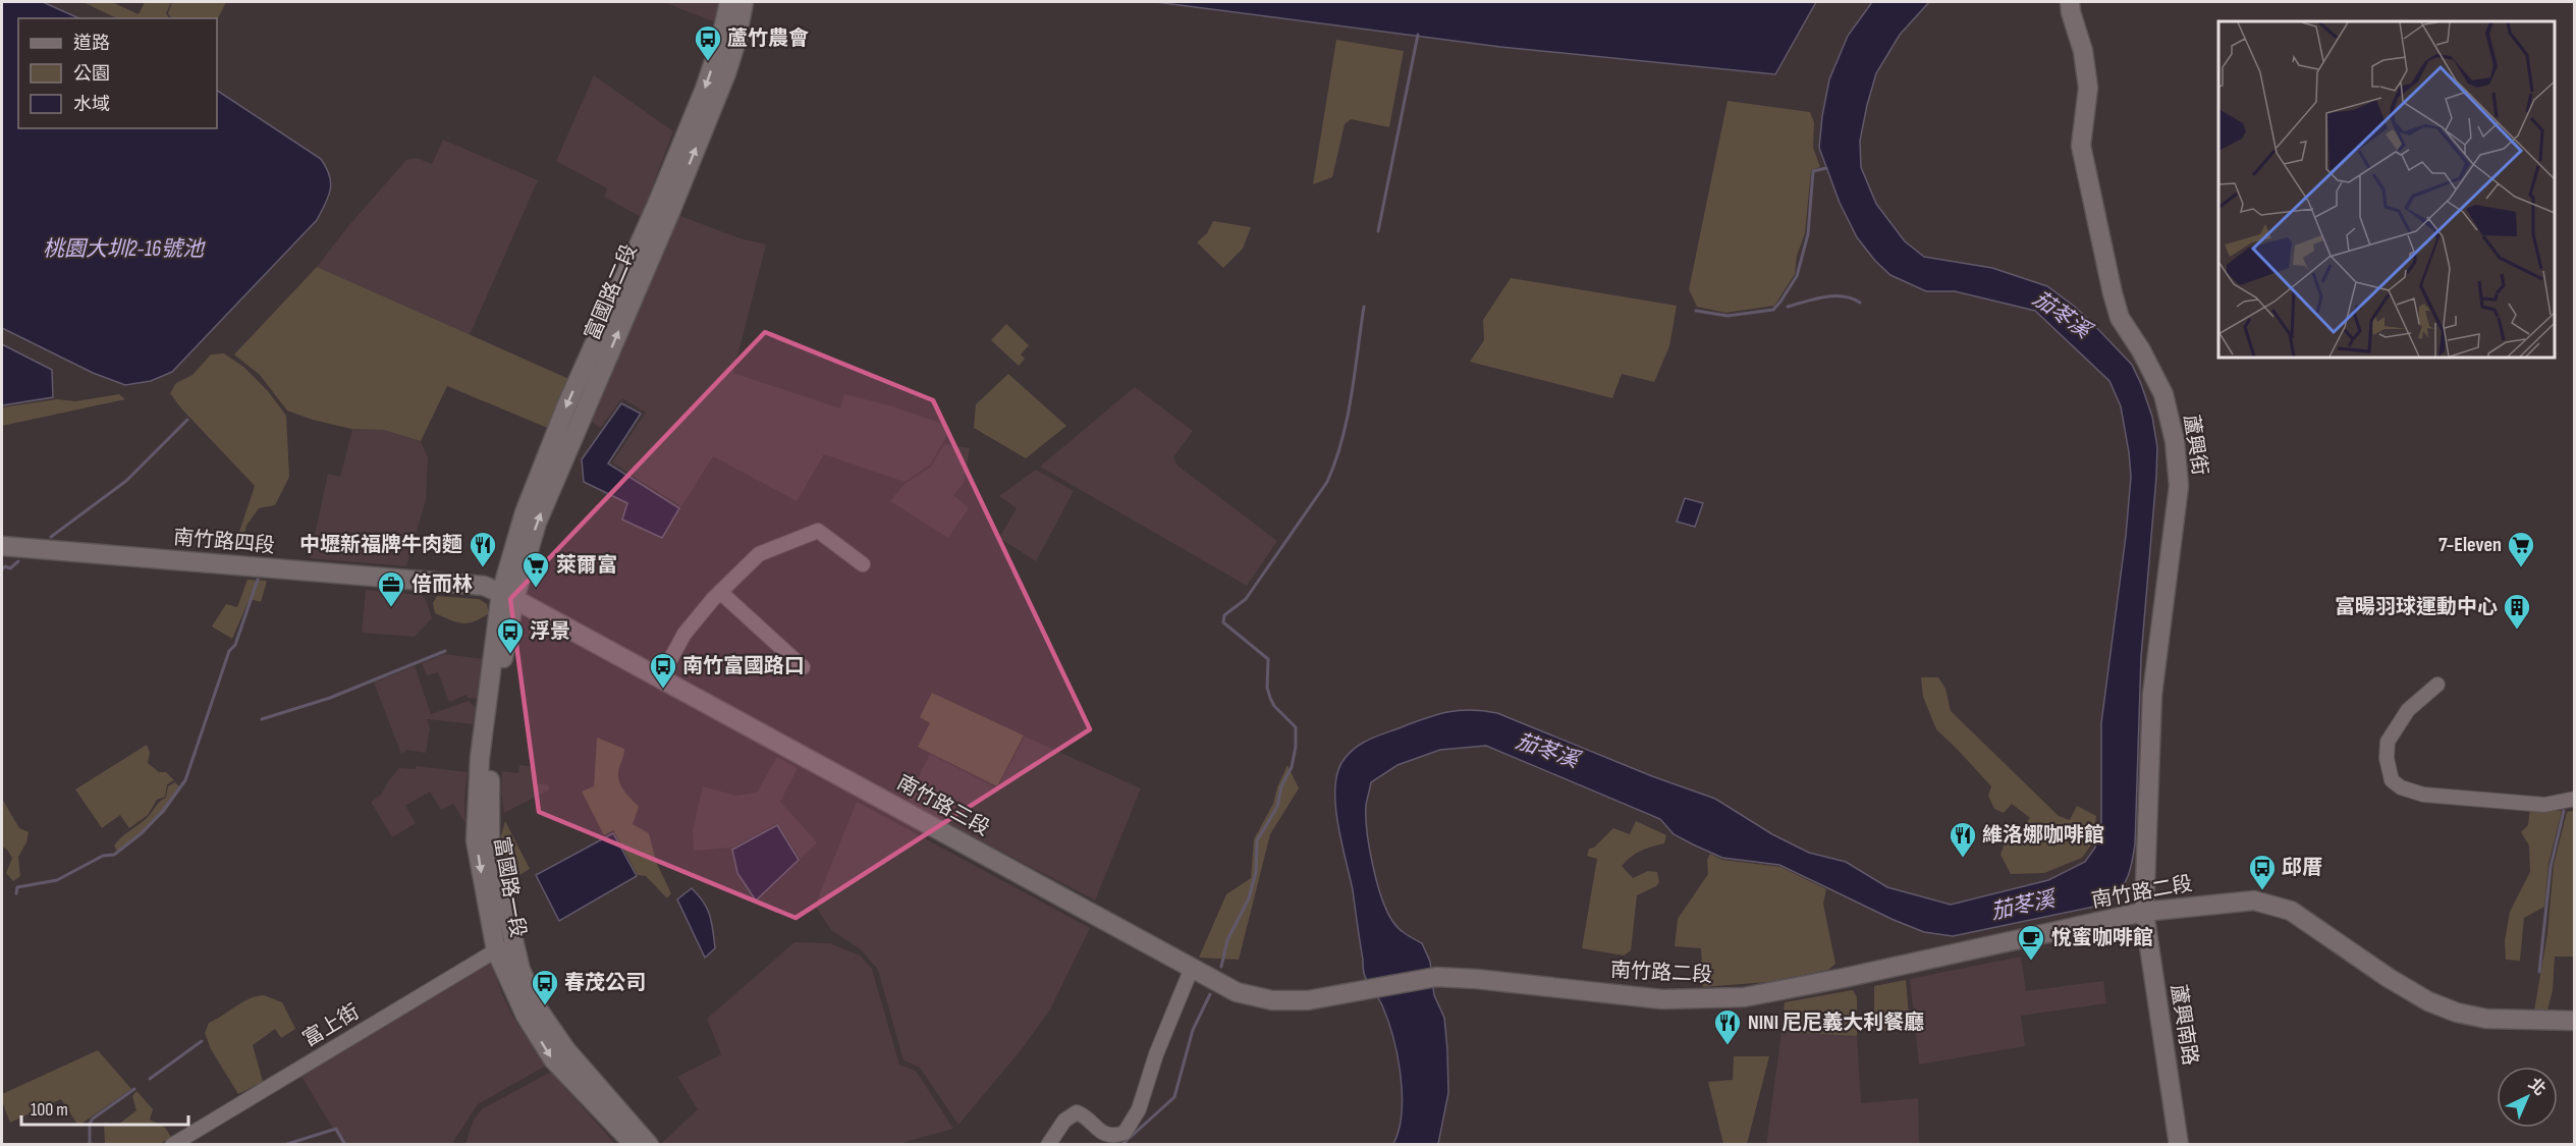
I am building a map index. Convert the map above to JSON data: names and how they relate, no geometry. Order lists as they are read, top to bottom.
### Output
{
  "streets": {
    "street": [
      "富國路二段",
      "蘆興街",
      "南竹路四段",
      "南竹路三段",
      "富國路一段",
      "南竹路二段",
      "蘆興南路",
      "富上街"
    ]
  },
  "crossings": [
    ["富國路二段", "南竹路四段"],
    ["富國路二段", "南竹路三段"],
    ["富國路二段", "富國路一段"],
    ["蘆興街", "南竹路二段"],
    ["蘆興街", "蘆興南路"],
    ["南竹路四段", "南竹路三段"],
    ["南竹路四段", "富國路一段"],
    ["南竹路三段", "富國路一段"],
    ["南竹路三段", "南竹路二段"],
    ["富國路一段", "富上街"],
    ["南竹路二段", "蘆興南路"]
  ],
  "water": ["桃園大圳2-16號池", "茄苳溪"],
  "places": {
    "bus stop": [
      "蘆竹農會",
      "浮景",
      "南竹富國路口",
      "邱厝",
      "春茂公司"
    ],
    "restaurant": ["中壢新福牌牛肉麵", "維洛娜咖啡館", "NINI 尼尼義大利餐廳"],
    "supermarket": ["7-Eleven", "萊爾富"],
    "office": ["倍而林"],
    "building": ["富暘羽球運動中心"],
    "cafe": ["悅蜜咖啡館"]
  },
  "legend": ["道路", "公園", "水域"],
  "scale_bar": "100 m",
  "north": "top right"
}
